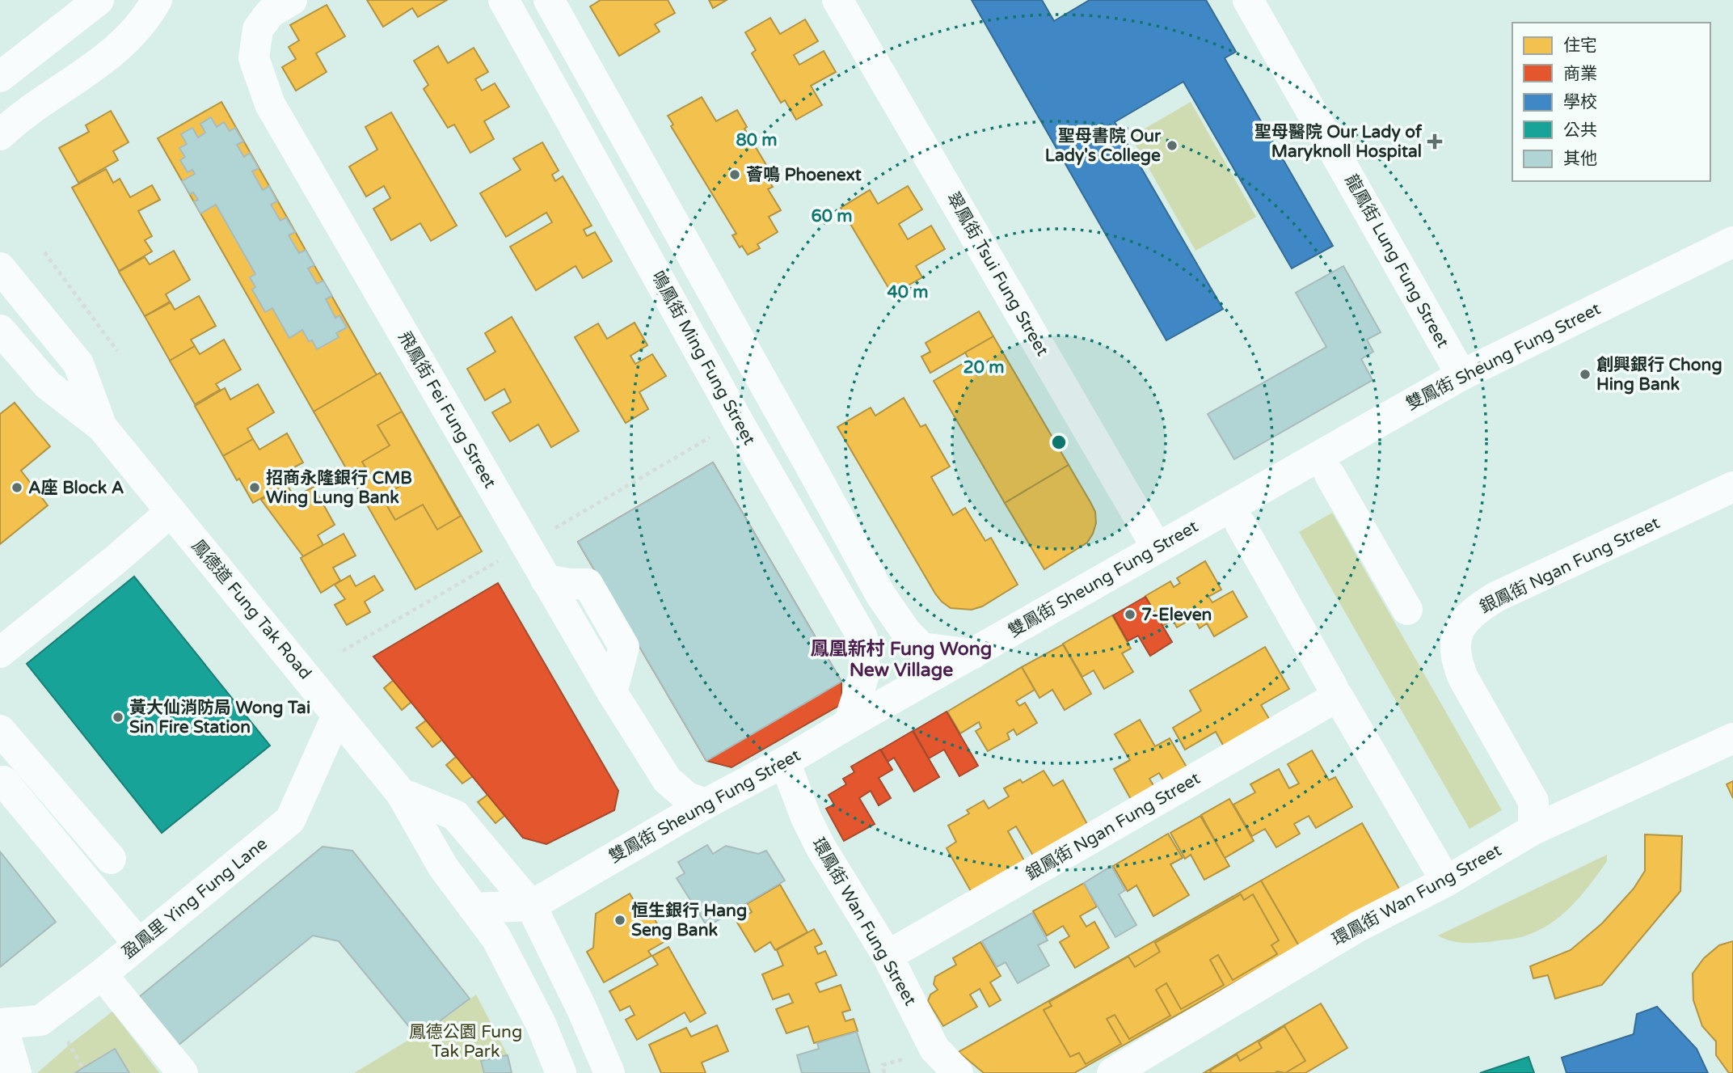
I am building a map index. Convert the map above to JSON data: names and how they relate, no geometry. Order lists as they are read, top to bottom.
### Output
{
  "streets": {
    "street": [
      "龍鳳街 Lung Fung Street",
      "翠鳳街 Tsui Fung Street",
      "雙鳳街 Sheung Fung Street",
      "鳴鳳街 Ming Fung Street",
      "飛鳳街 Fei Fung Street",
      "銀鳳街 Ngan Fung Street",
      "鳳德道 Fung Tak Road",
      "環鳳街 Wan Fung Street",
      "盈鳳里 Ying Fung Lane"
    ]
  },
  "crossings": [
    ["龍鳳街 Lung Fung Street", "雙鳳街 Sheung Fung Street"],
    ["翠鳳街 Tsui Fung Street", "雙鳳街 Sheung Fung Street"],
    ["雙鳳街 Sheung Fung Street", "鳴鳳街 Ming Fung Street"],
    ["雙鳳街 Sheung Fung Street", "飛鳳街 Fei Fung Street"],
    ["雙鳳街 Sheung Fung Street", "鳳德道 Fung Tak Road"],
    ["雙鳳街 Sheung Fung Street", "環鳳街 Wan Fung Street"],
    ["銀鳳街 Ngan Fung Street", "環鳳街 Wan Fung Street"],
    ["鳳德道 Fung Tak Road", "盈鳳里 Ying Fung Lane"]
  ],
  "districts": ["鳳凰新村 Fung Wong New Village"],
  "parks": ["鳳德公園 Fung Tak Park"],
  "places": {
    "health": ["聖母醫院 Our Lady of Maryknoll Hospital"],
    "other": [
      "聖母書院 Our Lady's College",
      "薈鳴 Phoenext",
      "創興銀行 Chong Hing Bank",
      "A座 Block A",
      "招商永隆銀行 CMB Wing Lung Bank",
      "7-Eleven",
      "黃大仙消防局 Wong Tai Sin Fire Station",
      "恒生銀行 Hang Seng Bank"
    ]
  },
  "legend": [
    "住宅",
    "商業",
    "學校",
    "公共",
    "其他"
  ],
  "rings": [
    "80 m",
    "60 m",
    "40 m",
    "20 m"
  ]
}
